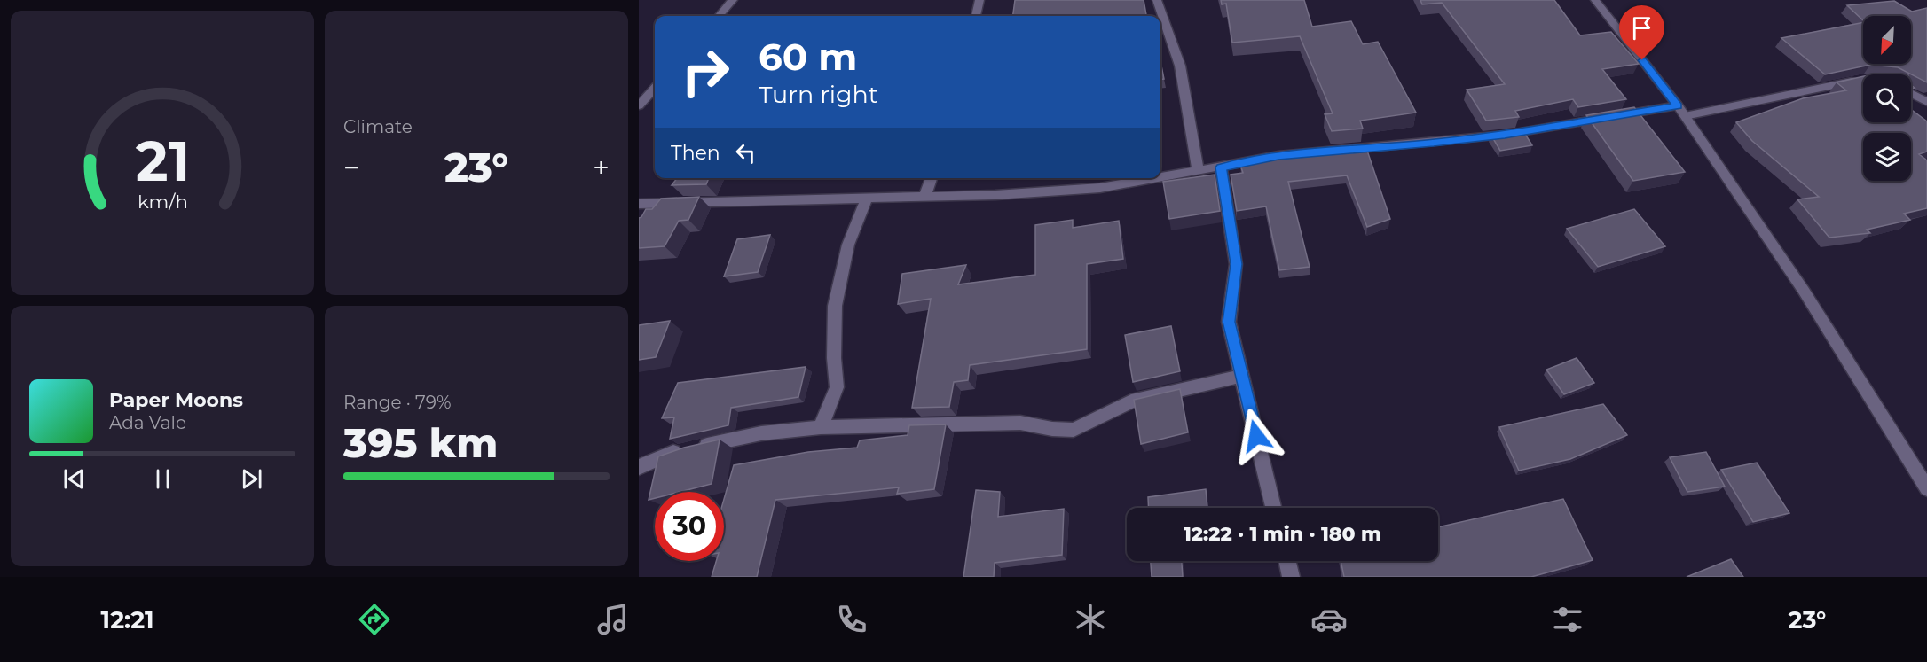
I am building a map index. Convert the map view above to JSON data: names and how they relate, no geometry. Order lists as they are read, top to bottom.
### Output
{
  "north": "bottom left",
  "page": {
    "tile": [
      "Climate",
      ["Range · 79%", "395 km"]
    ],
    "turn": ["60 m", "Turn right"],
    "then": "Then",
    "heat": ["−", "23°", "+"],
    "song": ["Paper Moons", "Ada Vale"],
    "limit": "30",
    "trip": "12:22 · 1 min · 180 m",
    "tabs": ["12:21", "23°"],
    "gauge": ["21", "km/h"]
  }
}
